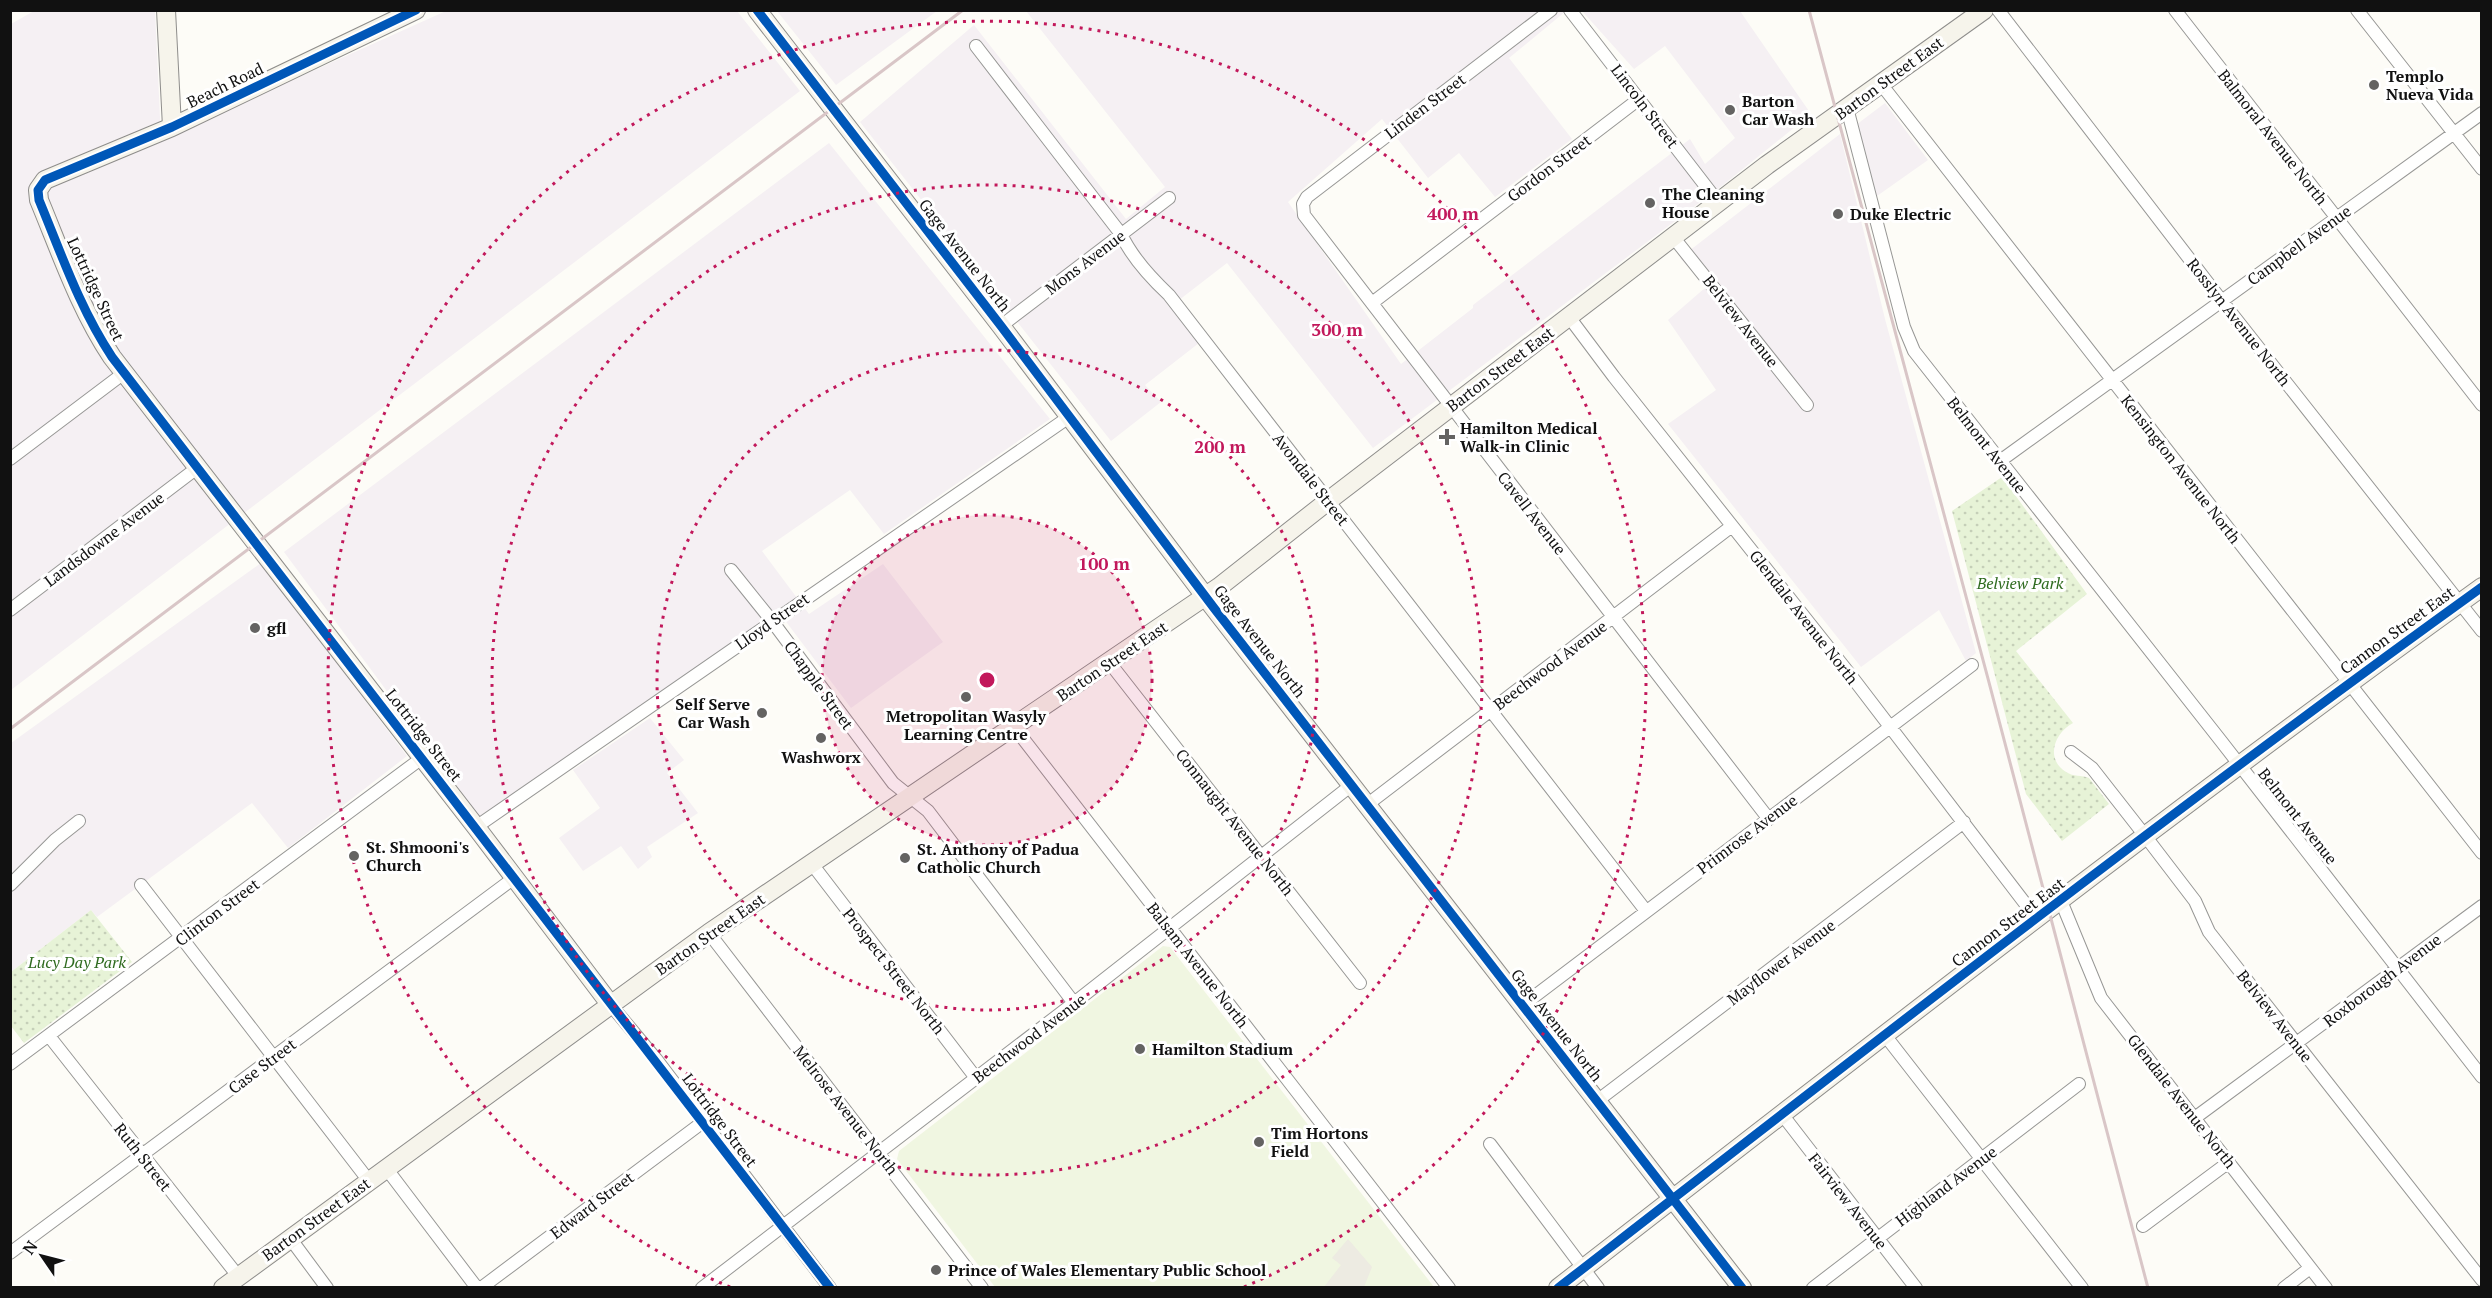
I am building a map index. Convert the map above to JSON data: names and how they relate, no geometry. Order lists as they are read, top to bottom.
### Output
{
  "streets": {
    "main road": [
      "Barton Street East",
      "Beach Road",
      "Gage Avenue North",
      "Lottridge Street",
      "Cannon Street East"
    ],
    "street": [
      "Linden Street",
      "Lincoln Street",
      "Balmoral Avenue North",
      "Gordon Street",
      "Campbell Avenue",
      "Mons Avenue",
      "Belview Avenue",
      "Rosslyn Avenue North",
      "Belmont Avenue",
      "Kensington Avenue North",
      "Avondale Street",
      "Cavell Avenue",
      "Landsdowne Avenue",
      "Glendale Avenue North",
      "Lloyd Street",
      "Beechwood Avenue",
      "Chapple Street",
      "Connaught Avenue North",
      "Primrose Avenue",
      "Clinton Street",
      "Mayflower Avenue",
      "Balsam Avenue North",
      "Prospect Street North",
      "Roxborough Avenue",
      "Case Street",
      "Melrose Avenue North",
      "Ruth Street",
      "Highland Avenue",
      "Fairview Avenue",
      "Edward Street"
    ]
  },
  "crossings": [
    ["Barton Street East", "Lincoln Street"],
    ["Barton Street East", "Gage Avenue North"],
    ["Barton Street East", "Lottridge Street"],
    ["Barton Street East", "Belview Avenue"],
    ["Barton Street East", "Belmont Avenue"],
    ["Barton Street East", "Kensington Avenue North"],
    ["Barton Street East", "Avondale Street"],
    ["Barton Street East", "Cavell Avenue"],
    ["Barton Street East", "Glendale Avenue North"],
    ["Barton Street East", "Chapple Street"],
    ["Barton Street East", "Connaught Avenue North"],
    ["Barton Street East", "Balsam Avenue North"],
    ["Barton Street East", "Prospect Street North"],
    ["Barton Street East", "Melrose Avenue North"],
    ["Barton Street East", "Ruth Street"],
    ["Beach Road", "Lottridge Street"],
    ["Linden Street", "Cavell Avenue"],
    ["Lincoln Street", "Gordon Street"],
    ["Balmoral Avenue North", "Campbell Avenue"],
    ["Gordon Street", "Cavell Avenue"],
    ["Campbell Avenue", "Rosslyn Avenue North"],
    ["Campbell Avenue", "Belmont Avenue"],
    ["Campbell Avenue", "Kensington Avenue North"],
    ["Gage Avenue North", "Mons Avenue"],
    ["Gage Avenue North", "Lloyd Street"],
    ["Gage Avenue North", "Cannon Street East"],
    ["Gage Avenue North", "Beechwood Avenue"],
    ["Gage Avenue North", "Primrose Avenue"],
    ["Gage Avenue North", "Mayflower Avenue"],
    ["Mons Avenue", "Avondale Street"],
    ["Lottridge Street", "Landsdowne Avenue"],
    ["Lottridge Street", "Lloyd Street"],
    ["Lottridge Street", "Beechwood Avenue"],
    ["Lottridge Street", "Clinton Street"],
    ["Lottridge Street", "Case Street"],
    ["Lottridge Street", "Edward Street"],
    ["Belview Avenue", "Cannon Street East"],
    ["Belview Avenue", "Roxborough Avenue"],
    ["Rosslyn Avenue North", "Cannon Street East"],
    ["Belmont Avenue", "Cannon Street East"],
    ["Belmont Avenue", "Roxborough Avenue"],
    ["Kensington Avenue North", "Cannon Street East"],
    ["Avondale Street", "Beechwood Avenue"],
    ["Avondale Street", "Primrose Avenue"],
    ["Cavell Avenue", "Beechwood Avenue"],
    ["Cavell Avenue", "Primrose Avenue"],
    ["Glendale Avenue North", "Cannon Street East"],
    ["Glendale Avenue North", "Beechwood Avenue"],
    ["Glendale Avenue North", "Primrose Avenue"],
    ["Glendale Avenue North", "Mayflower Avenue"],
    ["Glendale Avenue North", "Roxborough Avenue"],
    ["Lloyd Street", "Chapple Street"],
    ["Cannon Street East", "Fairview Avenue"],
    ["Beechwood Avenue", "Chapple Street"],
    ["Beechwood Avenue", "Connaught Avenue North"],
    ["Beechwood Avenue", "Balsam Avenue North"],
    ["Beechwood Avenue", "Prospect Street North"],
    ["Beechwood Avenue", "Melrose Avenue North"],
    ["Clinton Street", "Ruth Street"],
    ["Case Street", "Ruth Street"],
    ["Highland Avenue", "Fairview Avenue"]
  ],
  "parks": ["Belview Park", "Lucy Day Park"],
  "places": {
    "other": [
      "Templo Nueva Vida",
      "Barton Car Wash",
      "The Cleaning House",
      "Duke Electric",
      "gfl",
      "Metropolitan Wasyly Learning Centre",
      "Self Serve Car Wash",
      "Washworx",
      "St. Shmooni's Church",
      "St. Anthony of Padua Catholic Church",
      "Hamilton Stadium",
      "Tim Hortons Field",
      "Prince of Wales Elementary Public School"
    ],
    "health": ["Hamilton Medical Walk-in Clinic"]
  },
  "north": "top left",
  "rings": [
    "400 m",
    "300 m",
    "200 m",
    "100 m"
  ]
}
